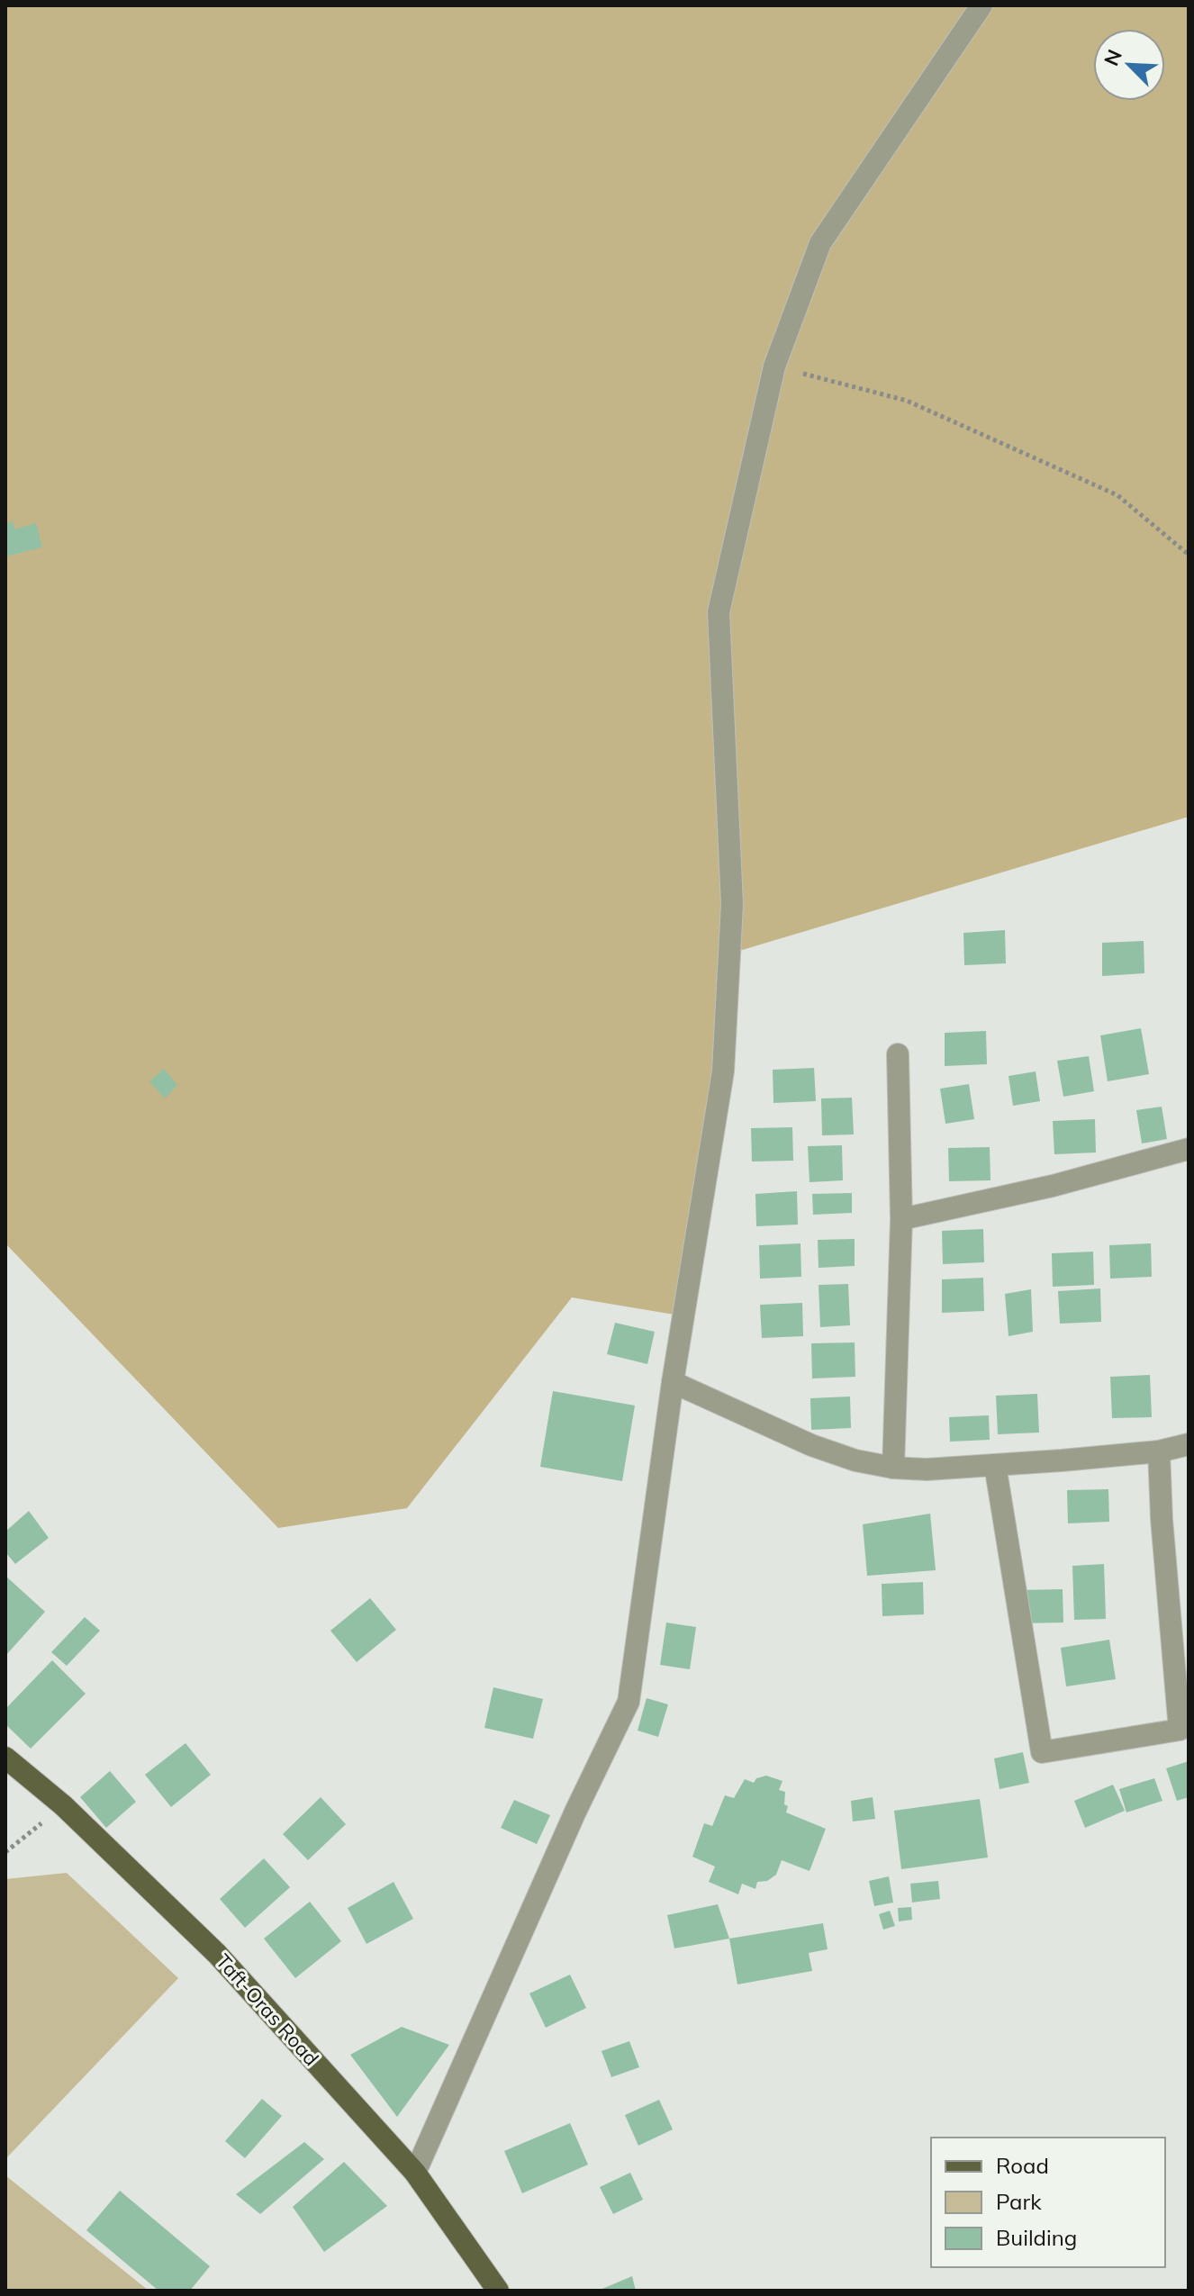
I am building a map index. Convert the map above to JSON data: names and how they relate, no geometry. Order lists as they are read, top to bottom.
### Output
{
  "streets": {
    "main road": ["Taft-Oras Road"]
  },
  "legend": ["Road", "Park", "Building"],
  "north": "top left"
}
